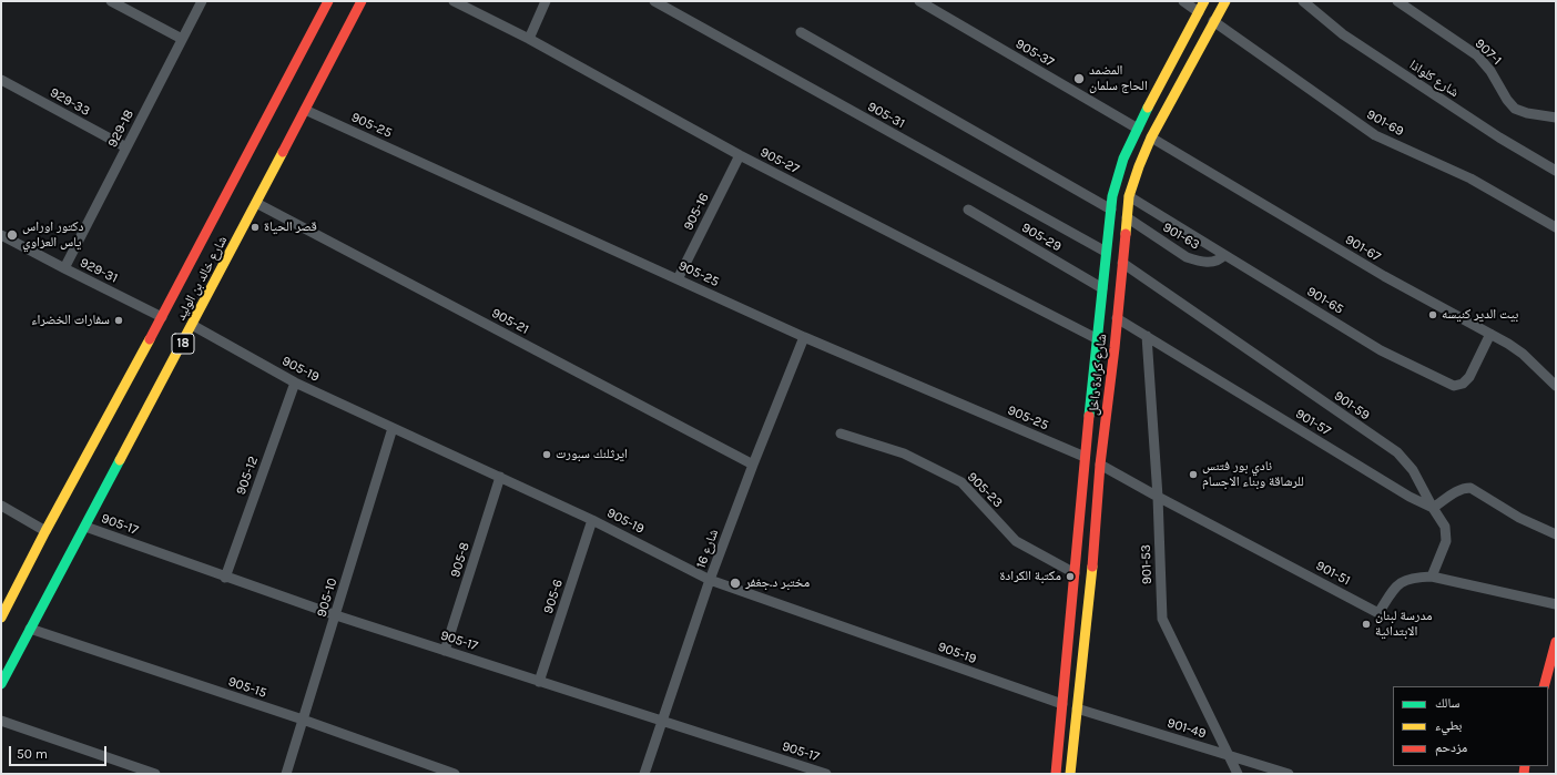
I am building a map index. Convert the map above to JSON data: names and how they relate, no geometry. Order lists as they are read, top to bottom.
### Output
{
  "streets": {
    "main road": ["شارع خالد بن الوليد", "18", "شارع كرادة داخل"],
    "street": [
      "907-1",
      "905-37",
      "شارع كلواذا",
      "929-33",
      "905-31",
      "901-69",
      "905-25",
      "929-18",
      "905-27",
      "905-16",
      "901-63",
      "905-29",
      "901-67",
      "929-31",
      "901-65",
      "905-21",
      "905-19",
      "901-59",
      "901-57",
      "905-12",
      "905-23",
      "905-17",
      "شارع 16",
      "905-8",
      "901-53",
      "901-51",
      "905-6",
      "905-10",
      "905-15",
      "901-49"
    ]
  },
  "crossings": [
    ["905-37", "شارع كرادة داخل"],
    ["929-33", "929-18"],
    ["905-31", "شارع كرادة داخل"],
    ["901-69", "شارع كرادة داخل"],
    ["905-25", "905-16"],
    ["905-25", "شارع خالد بن الوليد"],
    ["905-25", "شارع كرادة داخل"],
    ["905-25", "شارع 16"],
    ["929-18", "929-31"],
    ["905-27", "905-16"],
    ["905-27", "شارع كرادة داخل"],
    ["901-63", "901-65"],
    ["901-63", "شارع كرادة داخل"],
    ["905-29", "شارع كرادة داخل"],
    ["901-67", "901-65"],
    ["901-67", "شارع كرادة داخل"],
    ["929-31", "شارع خالد بن الوليد"],
    ["شارع خالد بن الوليد", "905-21"],
    ["شارع خالد بن الوليد", "905-19"],
    ["شارع خالد بن الوليد", "905-17"],
    ["شارع خالد بن الوليد", "905-15"],
    ["901-65", "شارع كرادة داخل"],
    ["905-21", "شارع 16"],
    ["905-19", "شارع كرادة داخل"],
    ["905-19", "905-12"],
    ["905-19", "شارع 16"],
    ["905-19", "905-8"],
    ["905-19", "905-6"],
    ["905-19", "905-10"],
    ["شارع كرادة داخل", "901-59"],
    ["شارع كرادة داخل", "901-57"],
    ["شارع كرادة داخل", "905-23"],
    ["شارع كرادة داخل", "901-51"],
    ["شارع كرادة داخل", "901-49"],
    ["901-59", "901-57"],
    ["901-57", "901-53"],
    ["901-57", "901-51"],
    ["905-12", "905-17"],
    ["905-17", "شارع 16"],
    ["905-17", "905-8"],
    ["905-17", "905-6"],
    ["905-17", "905-10"],
    ["901-53", "901-51"],
    ["901-53", "901-49"],
    ["905-10", "905-15"]
  ],
  "places": [
    "المضمد الحاج سلمان",
    "قصر الحياة",
    "دكتور اوراس ياس العزاوي",
    "بيت الدير كنيسه",
    "سفارات الخضراء",
    "ايرثلنك سبورت",
    "نادي بور فتنس للرشاقة وبناء الاجسام",
    "مكتبة الكرادة",
    "مختبر د.جغفر",
    "مدرسة لبنان الابتدائية"
  ],
  "legend": ["سالك", "بطيء", "مزدحم"],
  "scale_bar": "50 m"
}
